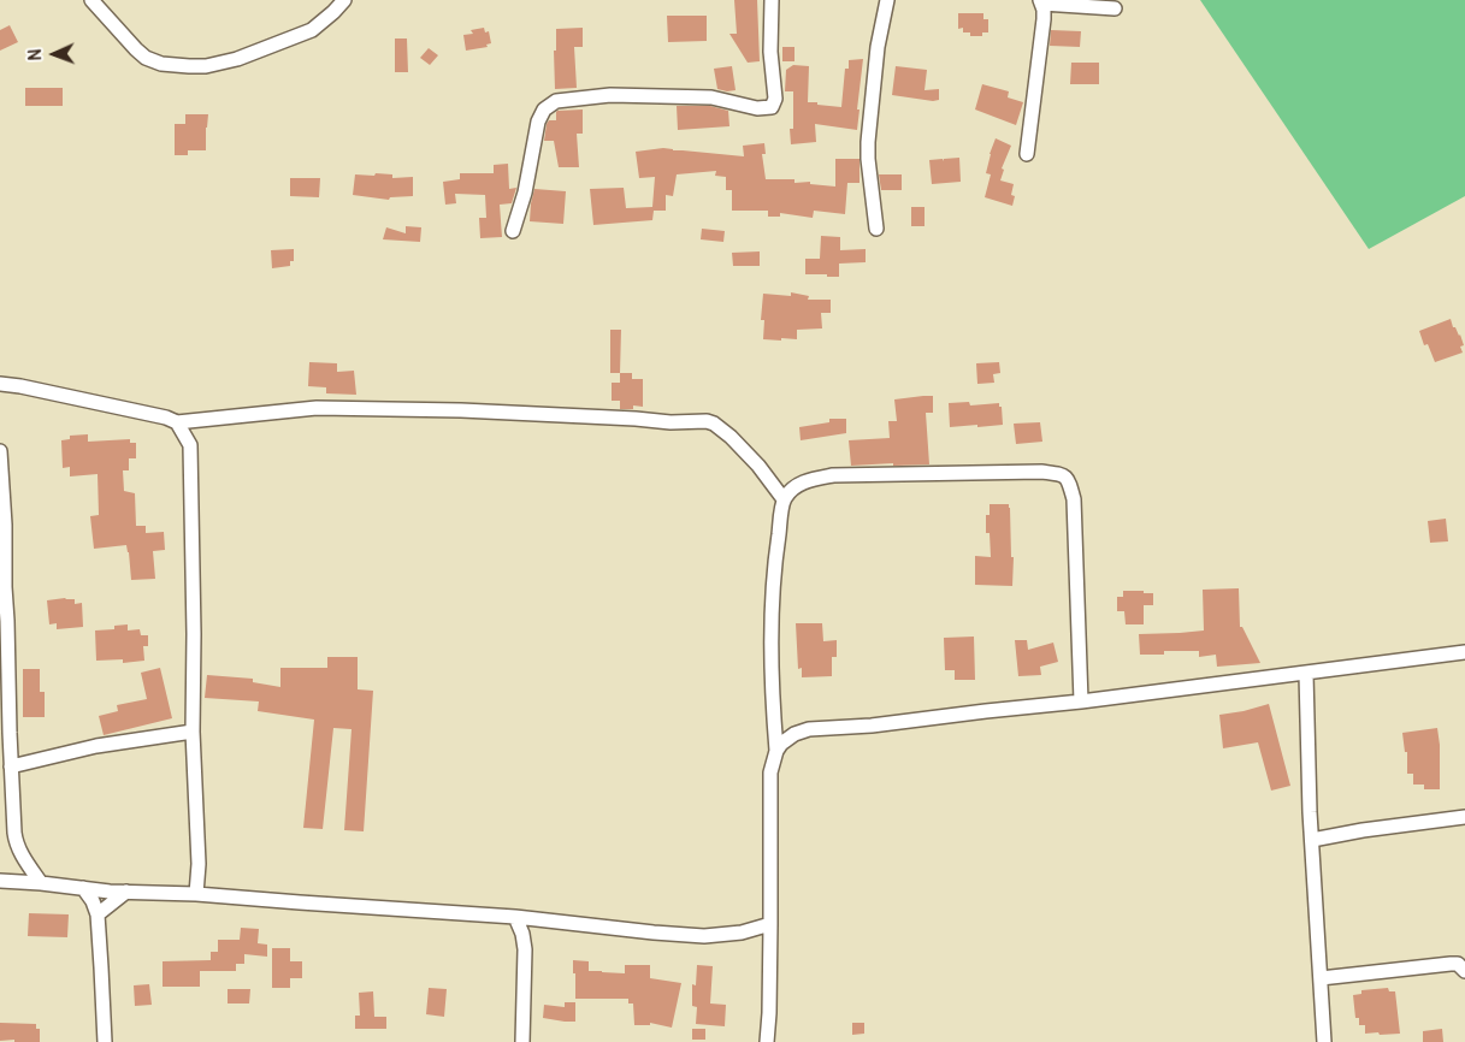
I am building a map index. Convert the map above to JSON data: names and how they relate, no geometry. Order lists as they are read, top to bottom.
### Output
{
  "north": "left"
}
